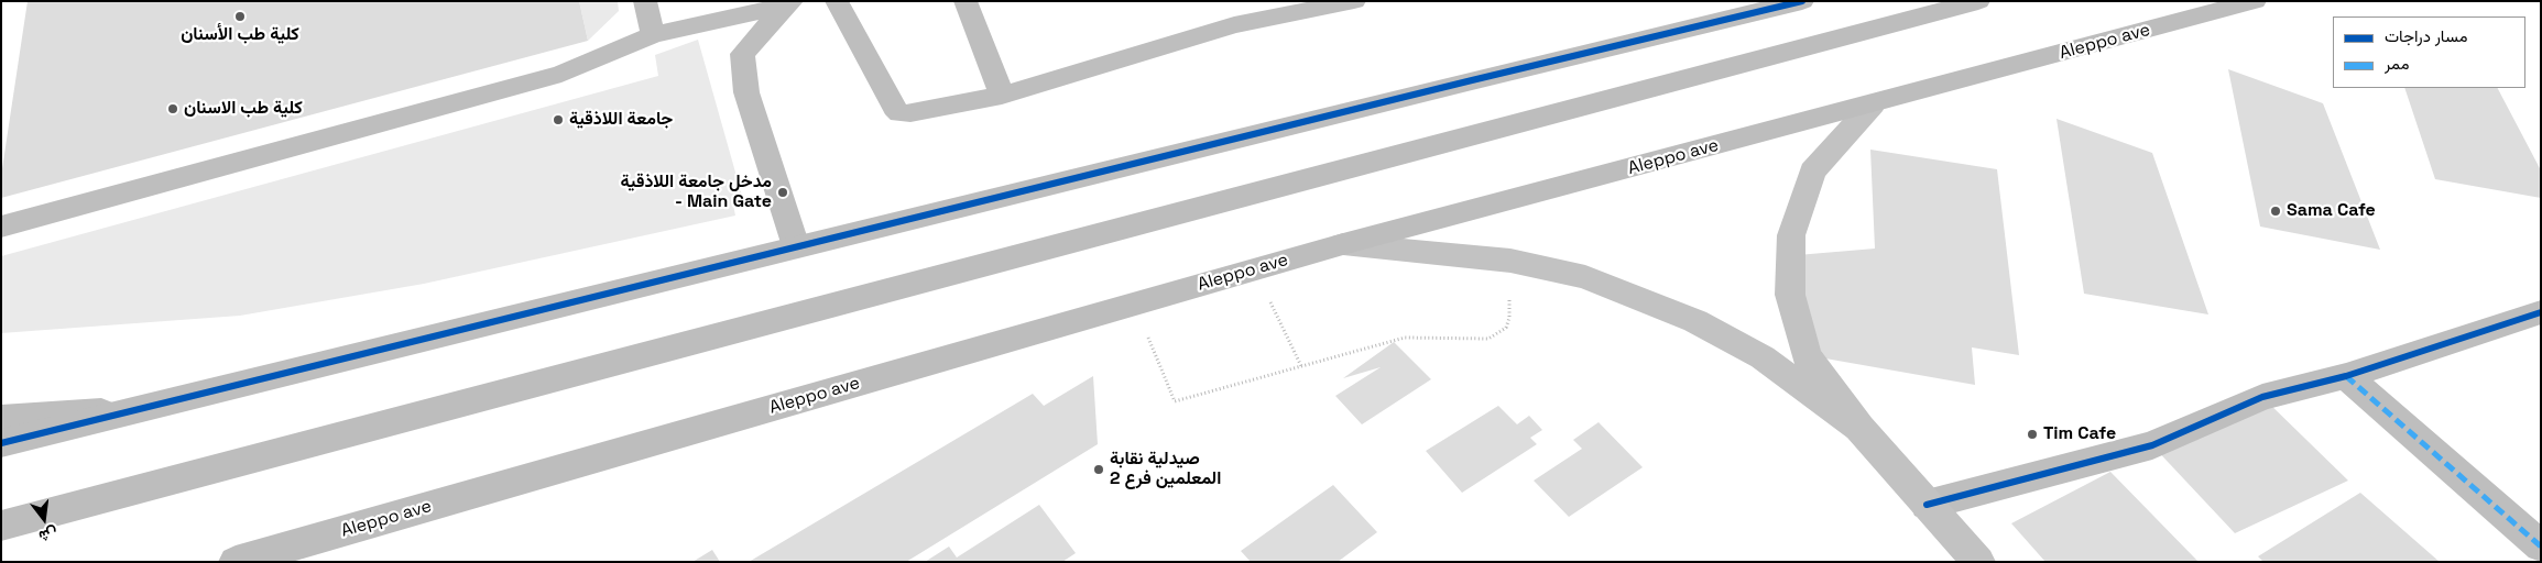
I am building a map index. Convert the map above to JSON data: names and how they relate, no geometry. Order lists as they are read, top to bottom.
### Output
{
  "streets": {
    "main road": ["Aleppo ave"]
  },
  "places": [
    "كلية طب الأسنان",
    "كلية طب الاسنان",
    "جامعة اللاذقية",
    "مدخل جامعة اللاذقية - Main Gate",
    "Sama Cafe",
    "Tim Cafe",
    "صيدلية نقابة المعلمين فرع 2"
  ],
  "legend": ["مسار دراجات", "ممر"],
  "north": "bottom"
}
